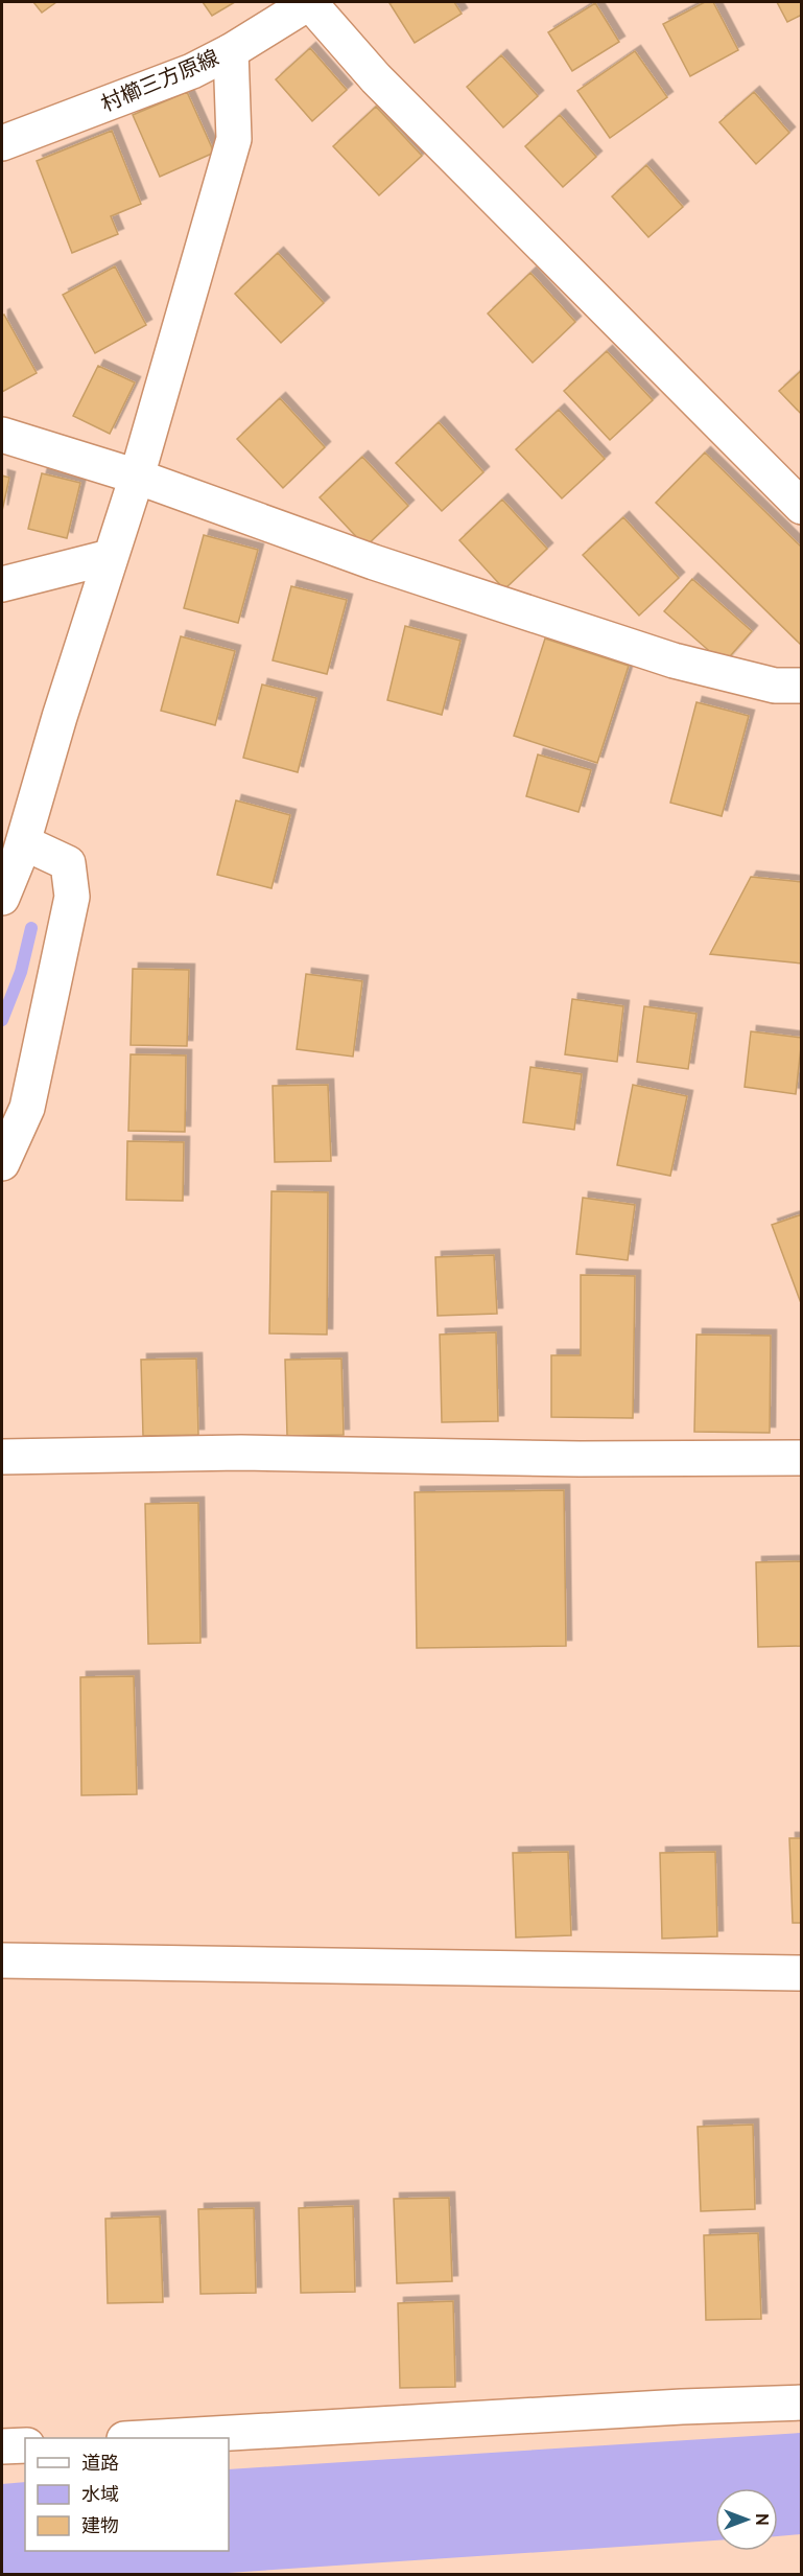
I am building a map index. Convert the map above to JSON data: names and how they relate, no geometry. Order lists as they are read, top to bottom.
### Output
{
  "streets": {
    "street": ["村櫛三方原線"]
  },
  "legend": ["道路", "水域", "建物"],
  "north": "right"
}
